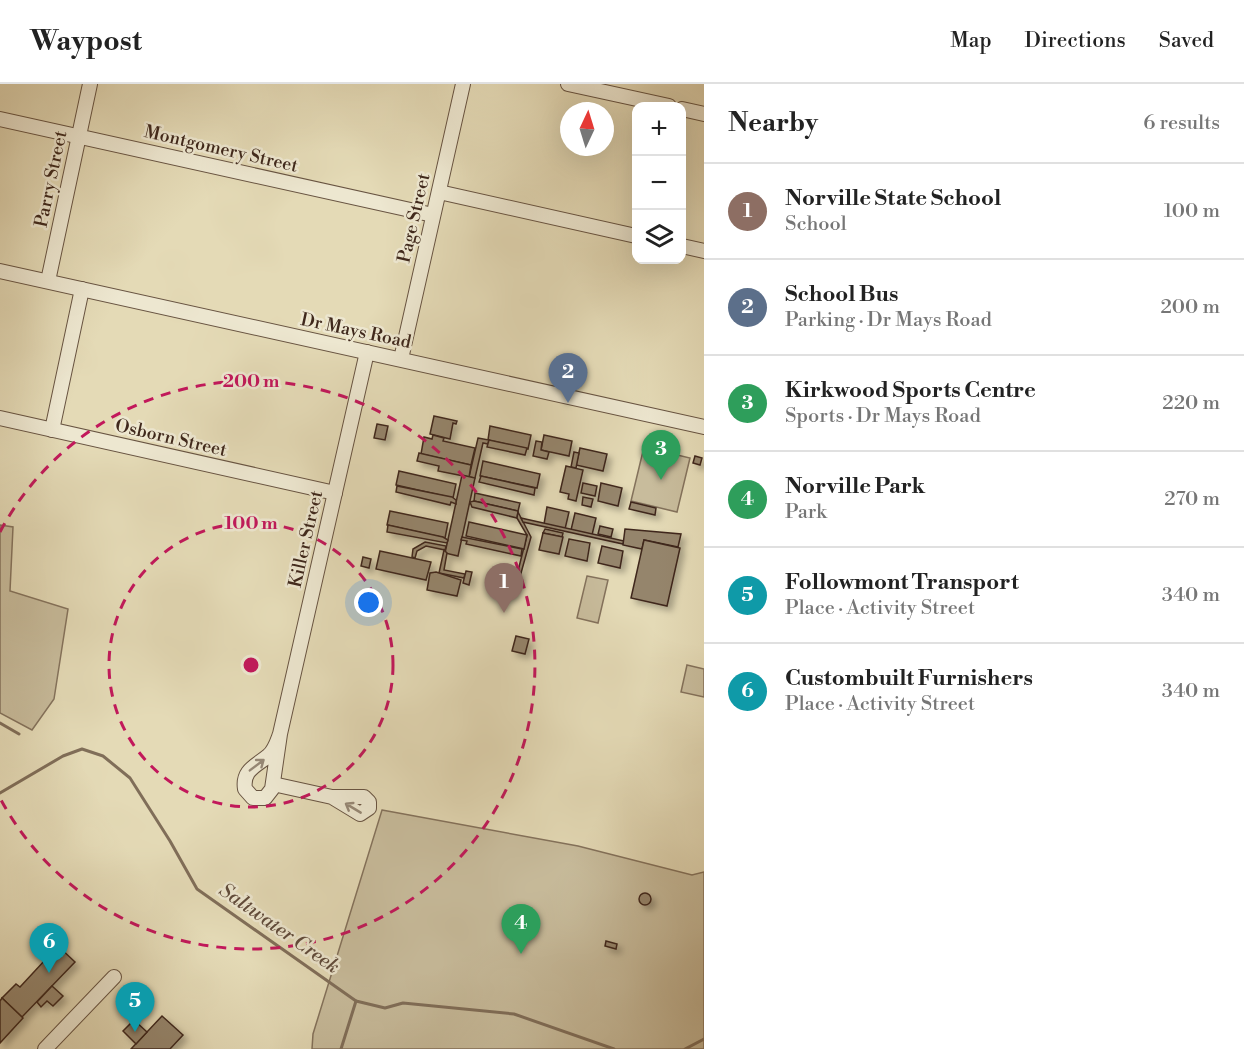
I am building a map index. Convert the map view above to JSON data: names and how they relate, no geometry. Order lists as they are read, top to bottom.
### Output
{
  "streets": {
    "street": [
      "Montgomery Street",
      "Parry Street",
      "Page Street",
      "Dr Mays Road",
      "Osborn Street",
      "Killer Street"
    ]
  },
  "crossings": [
    ["Montgomery Street", "Parry Street"],
    ["Montgomery Street", "Page Street"],
    ["Parry Street", "Dr Mays Road"],
    ["Page Street", "Dr Mays Road"],
    ["Dr Mays Road", "Killer Street"],
    ["Osborn Street", "Killer Street"]
  ],
  "water": ["Saltwater Creek"],
  "north": "top",
  "page": {
    "header": "Waypost",
    "nav": ["Map", "Directions", "Saved"],
    "heading": ["Nearby", "6 results"],
    "map_buttons": ["+", "−"],
    "list": [
      {
        "mark": "1",
        "name": "Norville State School",
        "note": "School",
        "value": "100 m"
      },
      {
        "mark": "2",
        "name": "School Bus",
        "note": "Parking · Dr Mays Road",
        "value": "200 m"
      },
      {
        "mark": "3",
        "name": "Kirkwood Sports Centre",
        "note": "Sports · Dr Mays Road",
        "value": "220 m"
      },
      {
        "mark": "4",
        "name": "Norville Park",
        "note": "Park",
        "value": "270 m"
      },
      {
        "mark": "5",
        "name": "Followmont Transport",
        "note": "Place · Activity Street",
        "value": "340 m"
      },
      {
        "mark": "6",
        "name": "Custombuilt Furnishers",
        "note": "Place · Activity Street",
        "value": "340 m"
      }
    ],
    "pins": [
      "2",
      "3",
      "1",
      "4",
      "6",
      "5"
    ]
  },
  "rings": ["200 m", "100 m"]
}
